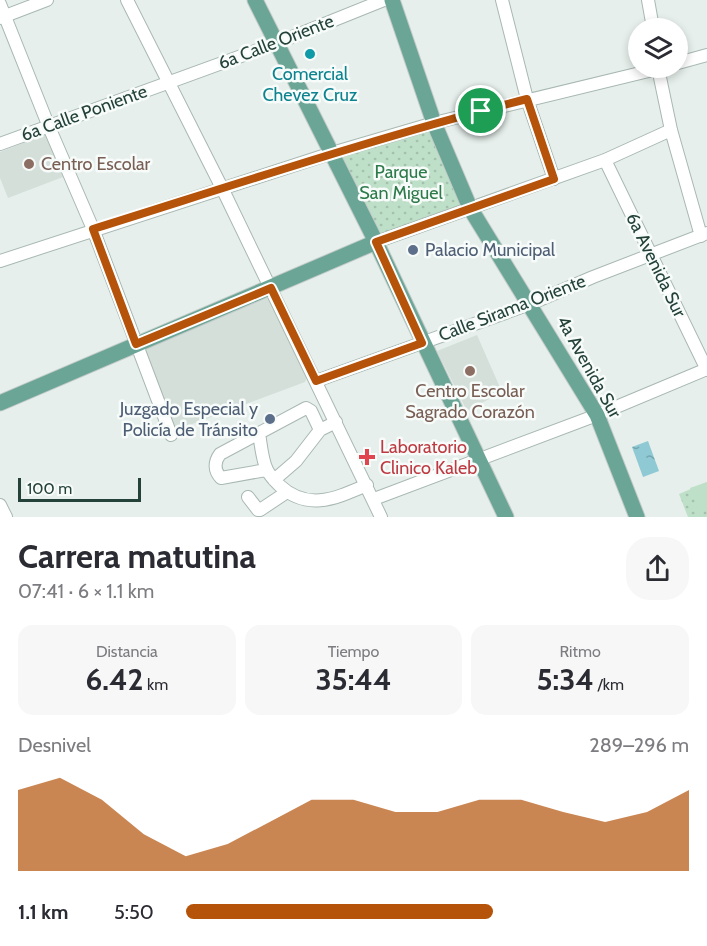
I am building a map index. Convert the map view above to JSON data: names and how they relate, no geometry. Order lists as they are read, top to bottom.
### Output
{
  "streets": {
    "main road": ["4a Avenida Sur"],
    "street": [
      "6a Calle Oriente",
      "6a Calle Poniente",
      "6a Avenida Sur",
      "Calle Sirama Oriente"
    ]
  },
  "crossings": [
    ["6a Calle Oriente", "6a Calle Poniente"],
    ["6a Avenida Sur", "Calle Sirama Oriente"],
    ["Calle Sirama Oriente", "4a Avenida Sur"]
  ],
  "parks": ["Parque San Miguel"],
  "places": {
    "other": [
      "Comercial Chevez Cruz",
      "Centro Escolar",
      "Palacio Municipal",
      "Centro Escolar Sagrado Corazón",
      "Juzgado Especial y Policía de Tránsito"
    ],
    "health": ["Laboratorio Clinico Kaleb"]
  },
  "scale_bar": "100 m",
  "page": {
    "scale": "100 m",
    "heading": ["Carrera matutina", "07:41 · 6 × 1.1 km"],
    "stats": [
      ["Distancia", "6.42 km"],
      ["Tiempo", "35:44"],
      ["Ritmo", "5:34 /km"]
    ],
    "chart": ["Desnivel", "289–296 m"],
    "list": [
      {
        "name": "1.1 km",
        "note": "5:50"
      }
    ]
  }
}
